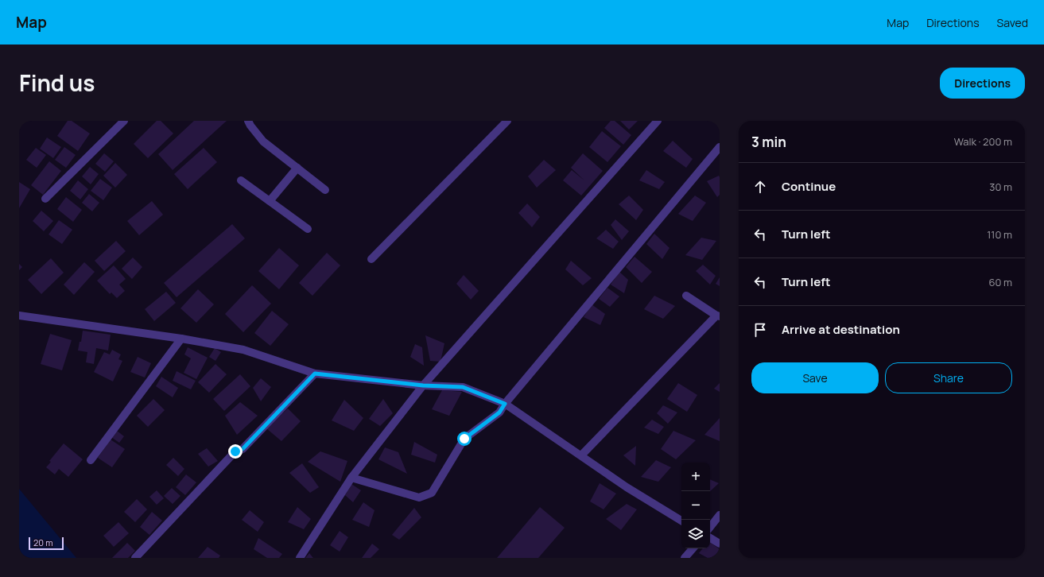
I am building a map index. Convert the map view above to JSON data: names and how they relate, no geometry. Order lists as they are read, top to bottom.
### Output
{
  "scale_bar": "20 m",
  "page": {
    "header": "Map",
    "nav": ["Map", "Directions", "Saved"],
    "title": "Find us",
    "buttons": [
      "Directions",
      ["Save", "Share"]
    ],
    "heading": ["3 min", "Walk · 200 m"],
    "list": [
      ["Continue", "30 m"],
      ["Turn left", "110 m"],
      ["Turn left", "60 m"],
      "Arrive at destination"
    ],
    "map_buttons": ["+", "−"],
    "scale": "20 m"
  }
}
